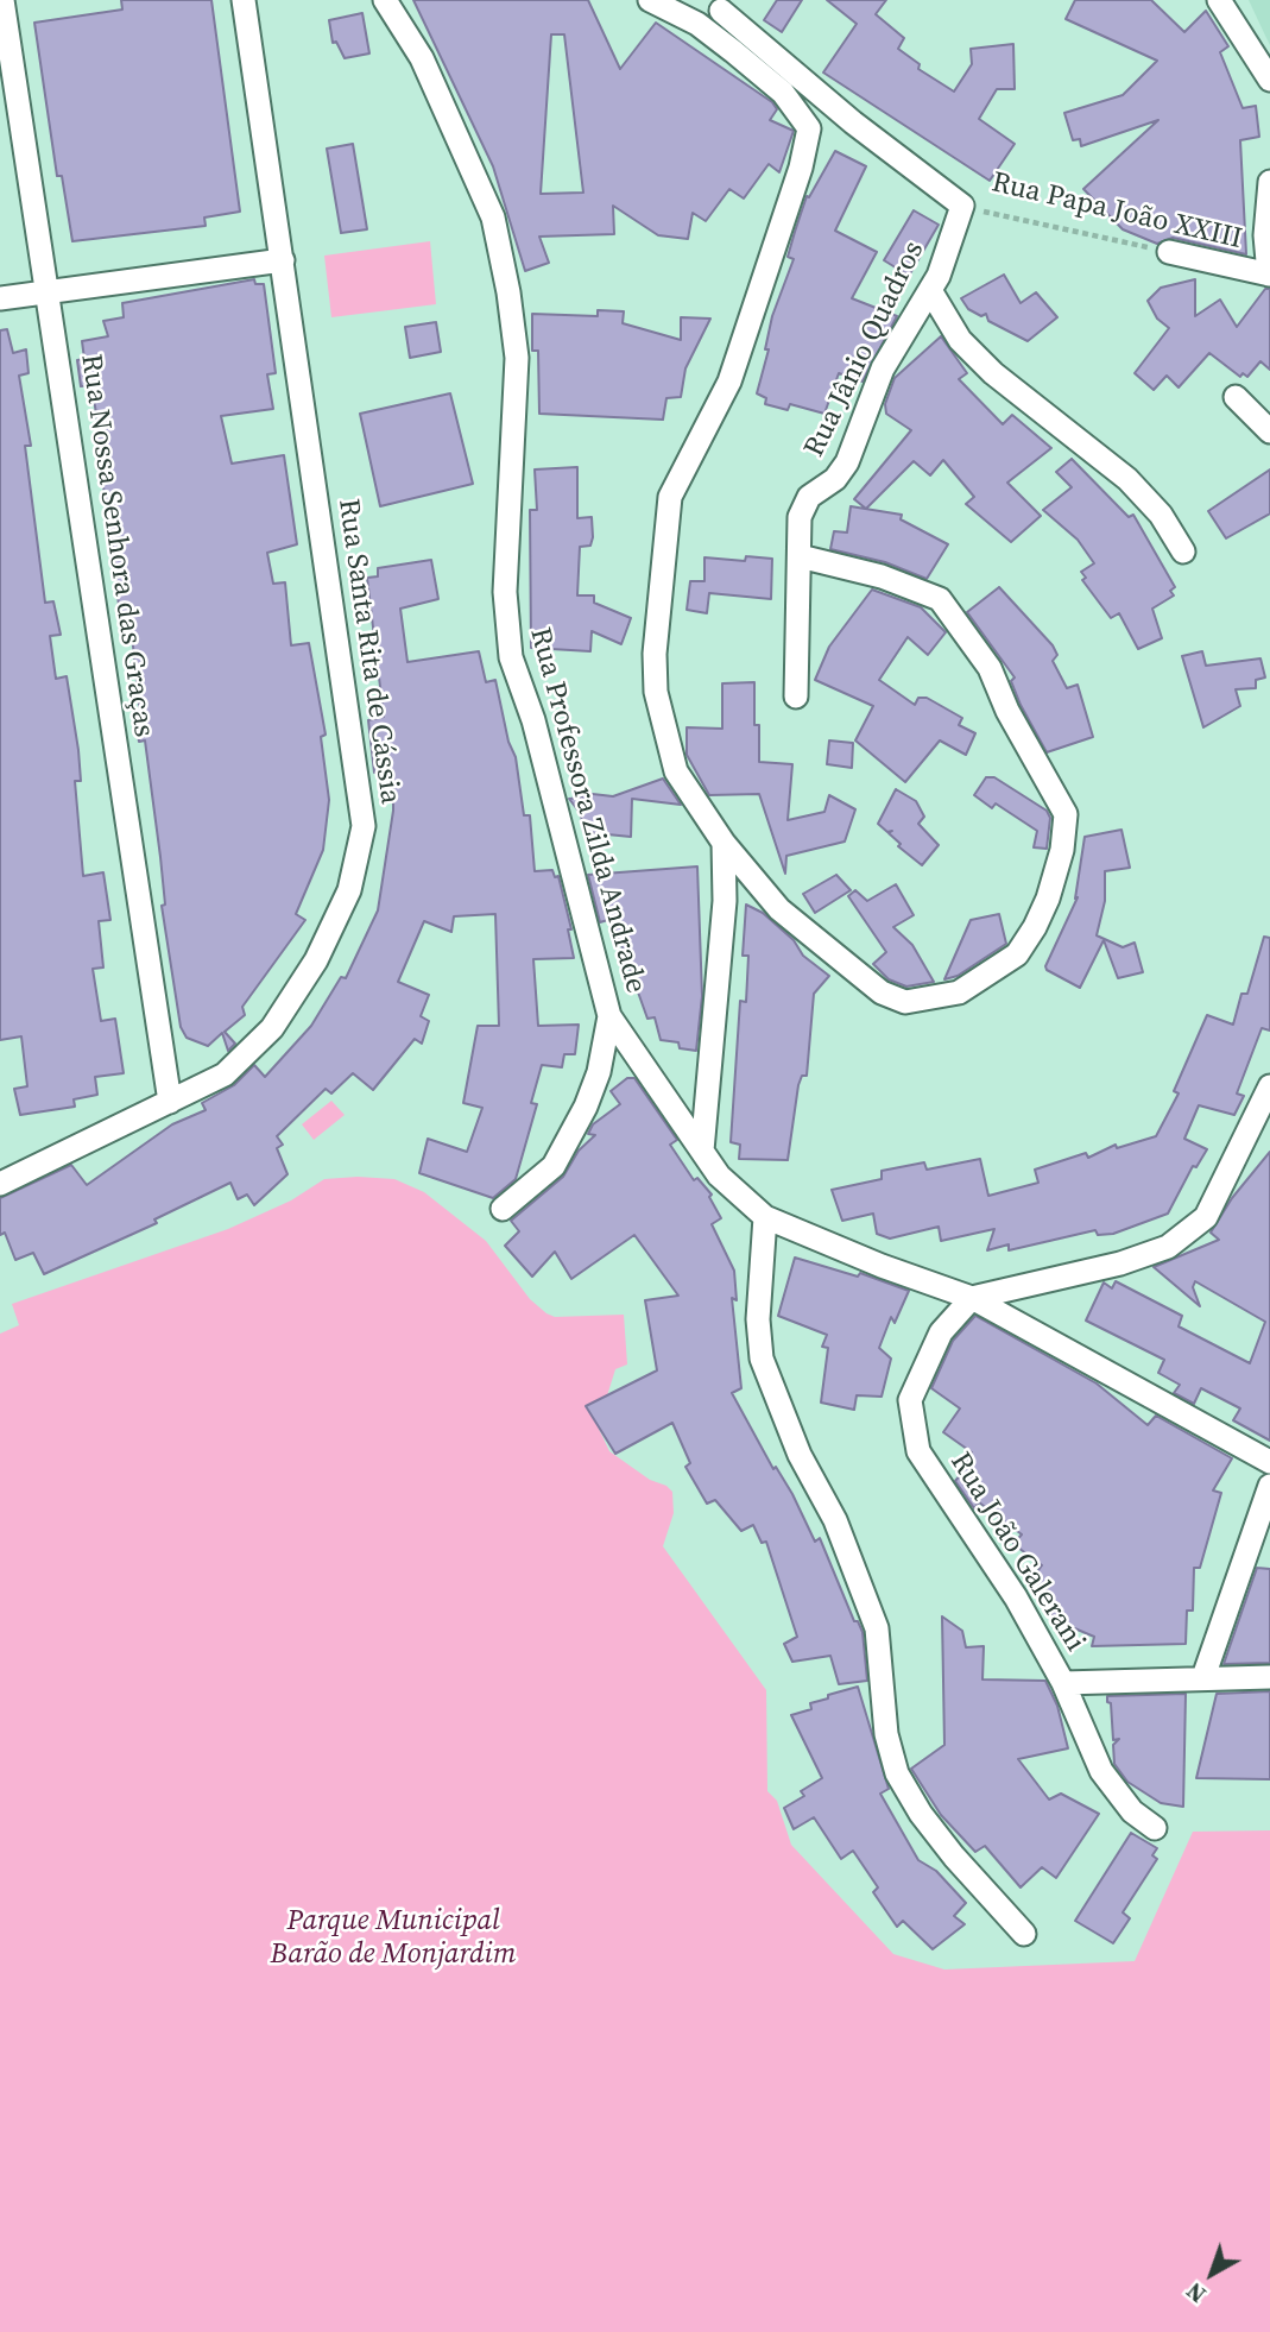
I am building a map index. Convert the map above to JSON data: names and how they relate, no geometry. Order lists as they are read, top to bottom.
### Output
{
  "streets": {
    "street": [
      "Rua Papa João XXIII",
      "Rua Jânio Quadros",
      "Rua Nossa Senhora das Graças",
      "Rua Santa Rita de Cássia",
      "Rua Professora Zilda Andrade",
      "Rua João Galerani"
    ]
  },
  "crossings": [
    ["Rua Papa João XXIII", "Rua Jânio Quadros"],
    ["Rua Nossa Senhora das Graças", "Rua Santa Rita de Cássia"]
  ],
  "parks": ["Parque Municipal Barão de Monjardim"],
  "north": "bottom left"
}
